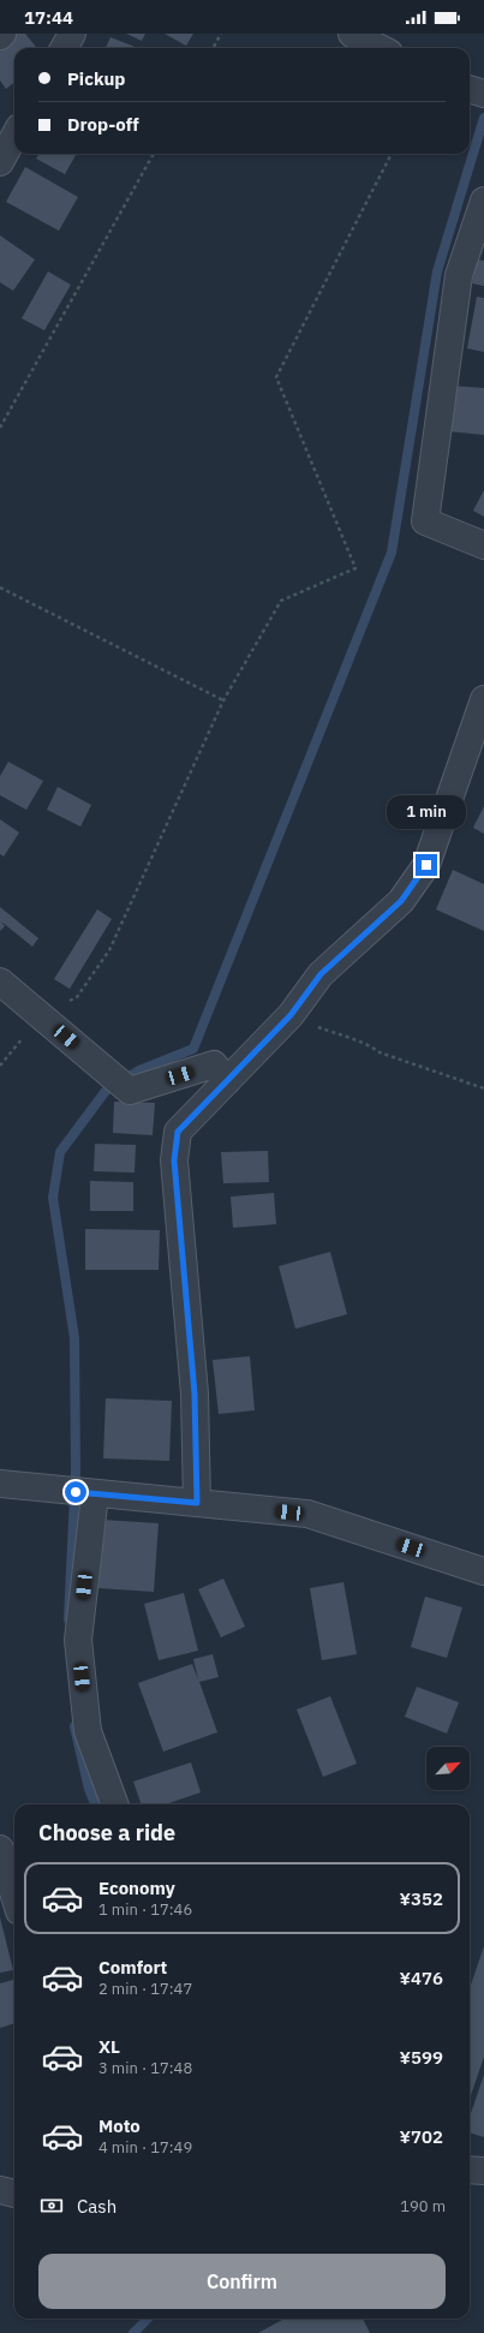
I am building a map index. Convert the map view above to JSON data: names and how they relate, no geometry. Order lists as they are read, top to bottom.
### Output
{
  "north": "top right",
  "page": {
    "status": "17:44",
    "banner": ["Pickup", "Drop-off"],
    "bubble": "1 min",
    "heading": "Choose a ride",
    "list": [
      {
        "name": "Economy",
        "note": "1 min · 17:46",
        "value": "¥352"
      },
      {
        "name": "Comfort",
        "note": "2 min · 17:47",
        "value": "¥476"
      },
      {
        "name": "XL",
        "note": "3 min · 17:48",
        "value": "¥599"
      },
      {
        "name": "Moto",
        "note": "4 min · 17:49",
        "value": "¥702"
      }
    ],
    "pay": ["Cash", "190 m"],
    "buttons": "Confirm"
  }
}
